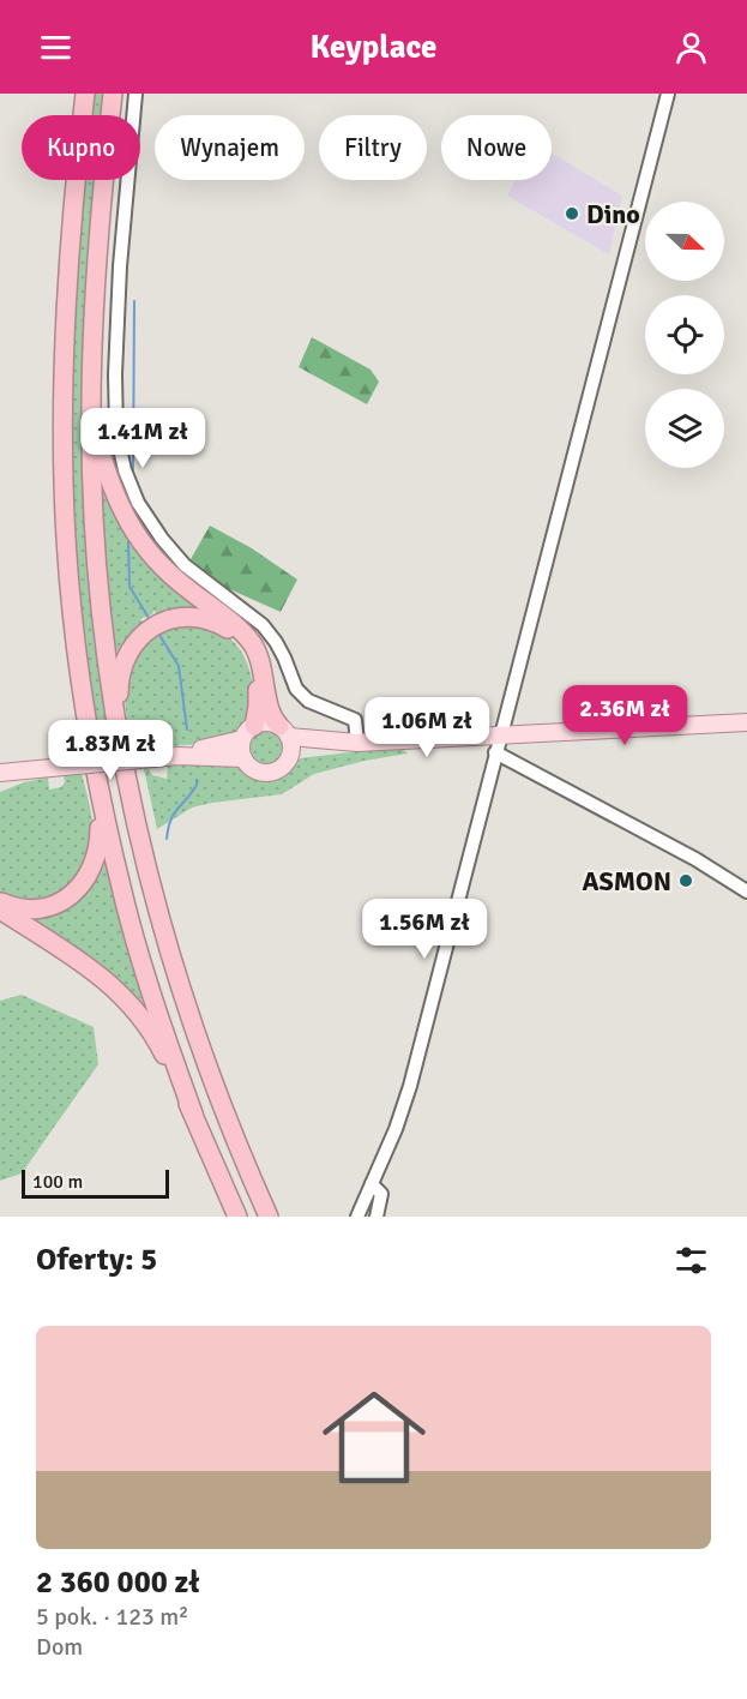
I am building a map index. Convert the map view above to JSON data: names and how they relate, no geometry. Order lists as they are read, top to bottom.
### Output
{
  "places": ["Dino", "ASMON"],
  "scale_bar": "100 m",
  "north": "right",
  "page": {
    "header": "Keyplace",
    "chip": [
      "Kupno",
      "Wynajem",
      "Filtry",
      "Nowe"
    ],
    "price": [
      "1.41M zł",
      "2.36M zł",
      "1.06M zł",
      "1.83M zł",
      "1.56M zł"
    ],
    "scale": "100 m",
    "heading": "Oferty: 5",
    "list": [
      {
        "name": "2 360 000 zł",
        "note": "5 pok. · 123 m² · Dom"
      }
    ]
  }
}
